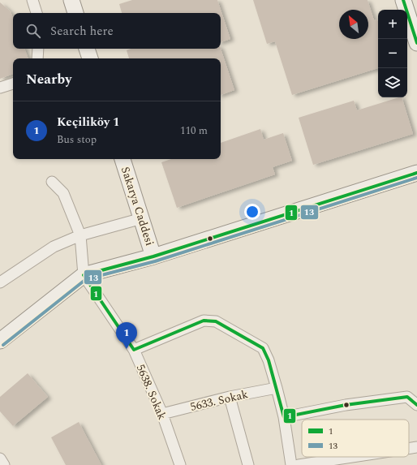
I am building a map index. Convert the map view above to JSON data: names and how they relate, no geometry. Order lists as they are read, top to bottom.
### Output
{
  "streets": {
    "street": ["Sakarya Caddesi", "5638. Sokak", "5633. Sokak"]
  },
  "crossings": [
    ["5638. Sokak", "5633. Sokak"]
  ],
  "lines": ["transit line 1", "transit line 13"],
  "legend": ["1", "13"],
  "north": "top left",
  "page": {
    "map_buttons": ["+", "−"],
    "search": "Search here",
    "heading": "Nearby",
    "list": [
      {
        "mark": "1",
        "name": "Keçiliköy 1",
        "note": "Bus stop",
        "value": "110 m"
      }
    ],
    "pins": "1"
  }
}
